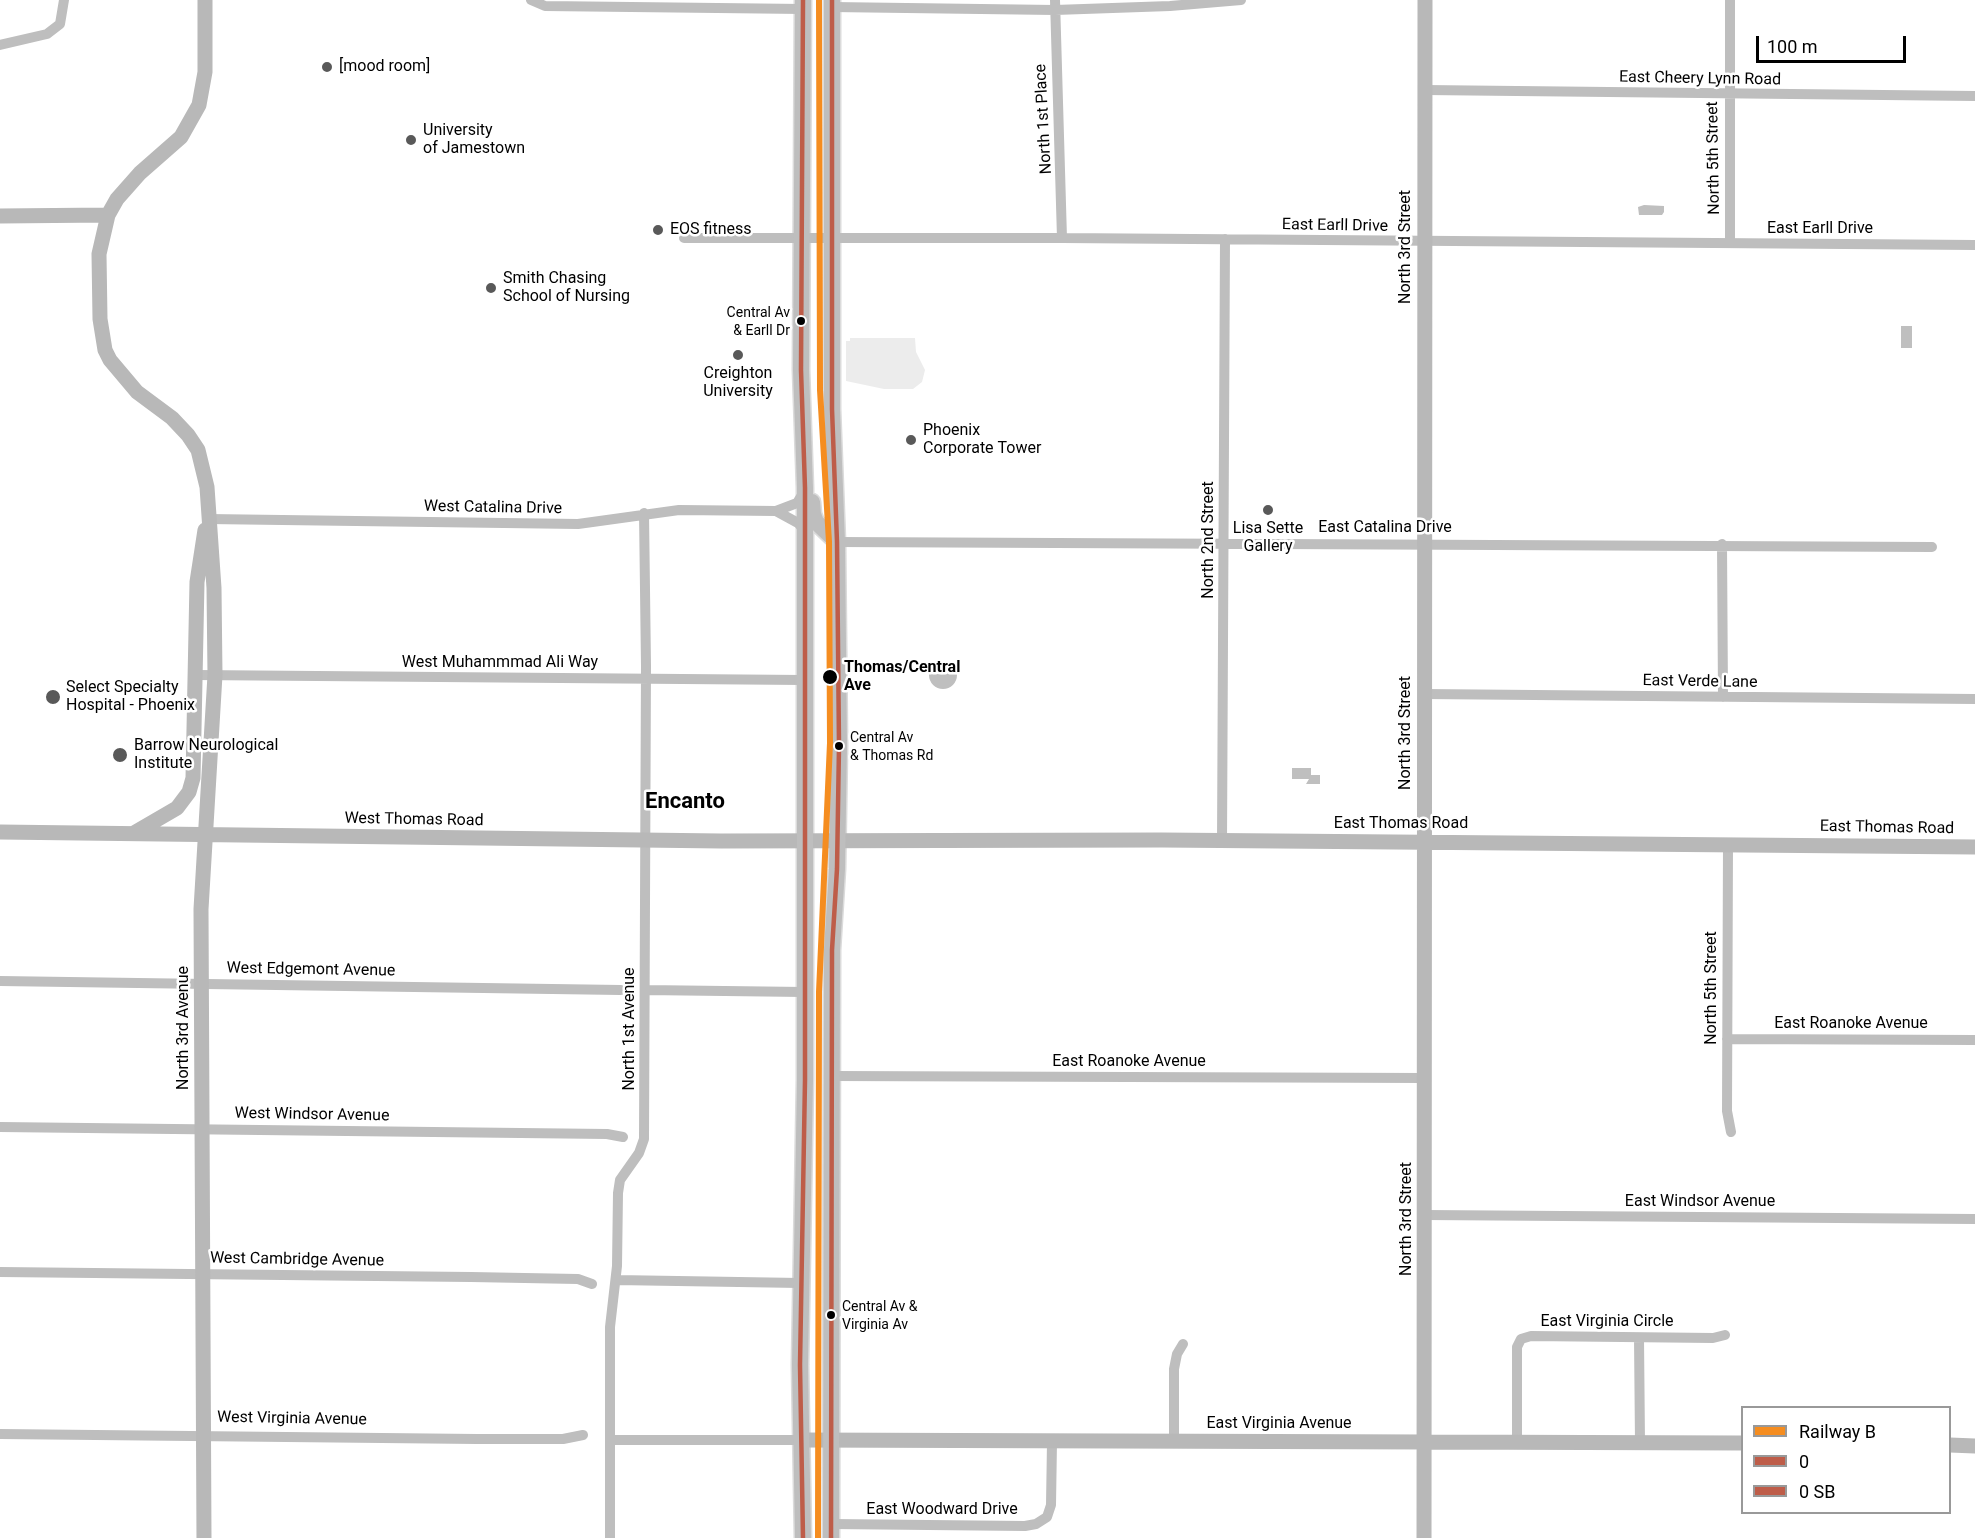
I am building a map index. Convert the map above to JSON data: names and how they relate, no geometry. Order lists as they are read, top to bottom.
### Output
{
  "streets": {
    "street": [
      "East Cheery Lynn Road",
      "North 1st Place",
      "North 5th Street",
      "East Earll Drive",
      "North 3rd Street",
      "West Catalina Drive",
      "East Catalina Drive",
      "North 2nd Street",
      "West Muhammmad Ali Way",
      "East Verde Lane",
      "West Thomas Road",
      "East Thomas Road",
      "West Edgemont Avenue",
      "East Roanoke Avenue",
      "North 3rd Avenue",
      "North 1st Avenue",
      "West Windsor Avenue",
      "East Windsor Avenue",
      "West Cambridge Avenue",
      "East Virginia Circle",
      "West Virginia Avenue",
      "East Virginia Avenue",
      "East Woodward Drive"
    ]
  },
  "crossings": [
    ["East Cheery Lynn Road", "North 5th Street"],
    ["East Cheery Lynn Road", "North 3rd Street"],
    ["North 1st Place", "East Earll Drive"],
    ["North 5th Street", "East Earll Drive"],
    ["North 5th Street", "East Thomas Road"],
    ["North 5th Street", "East Roanoke Avenue"],
    ["East Earll Drive", "North 3rd Street"],
    ["East Earll Drive", "North 2nd Street"],
    ["North 3rd Street", "East Catalina Drive"],
    ["North 3rd Street", "East Verde Lane"],
    ["North 3rd Street", "East Thomas Road"],
    ["North 3rd Street", "East Roanoke Avenue"],
    ["North 3rd Street", "East Windsor Avenue"],
    ["North 3rd Street", "East Virginia Avenue"],
    ["West Catalina Drive", "North 3rd Avenue"],
    ["West Catalina Drive", "North 1st Avenue"],
    ["East Catalina Drive", "North 2nd Street"],
    ["North 2nd Street", "East Thomas Road"],
    ["West Muhammmad Ali Way", "North 3rd Avenue"],
    ["West Muhammmad Ali Way", "North 1st Avenue"],
    ["West Thomas Road", "East Thomas Road"],
    ["West Thomas Road", "North 3rd Avenue"],
    ["West Thomas Road", "North 1st Avenue"],
    ["West Edgemont Avenue", "North 3rd Avenue"],
    ["North 3rd Avenue", "West Windsor Avenue"],
    ["North 3rd Avenue", "West Cambridge Avenue"],
    ["North 3rd Avenue", "West Virginia Avenue"],
    ["East Virginia Circle", "East Virginia Avenue"],
    ["East Virginia Avenue", "East Woodward Drive"]
  ],
  "districts": ["Encanto"],
  "places": [
    "[mood room]",
    "University of Jamestown",
    "EOS fitness",
    "Smith Chasing School of Nursing",
    "Central Av & Earll Dr",
    "Creighton University",
    "Phoenix Corporate Tower",
    "Lisa Sette Gallery",
    "Thomas/Central Ave",
    "Select Specialty Hospital - Phoenix",
    "Central Av & Thomas Rd",
    "Barrow Neurological Institute",
    "Central Av & Virginia Av"
  ],
  "lines": ["rail line B", "transit line 0"],
  "legend": ["Railway B", "0", "0 SB"],
  "scale_bar": "100 m"
}
